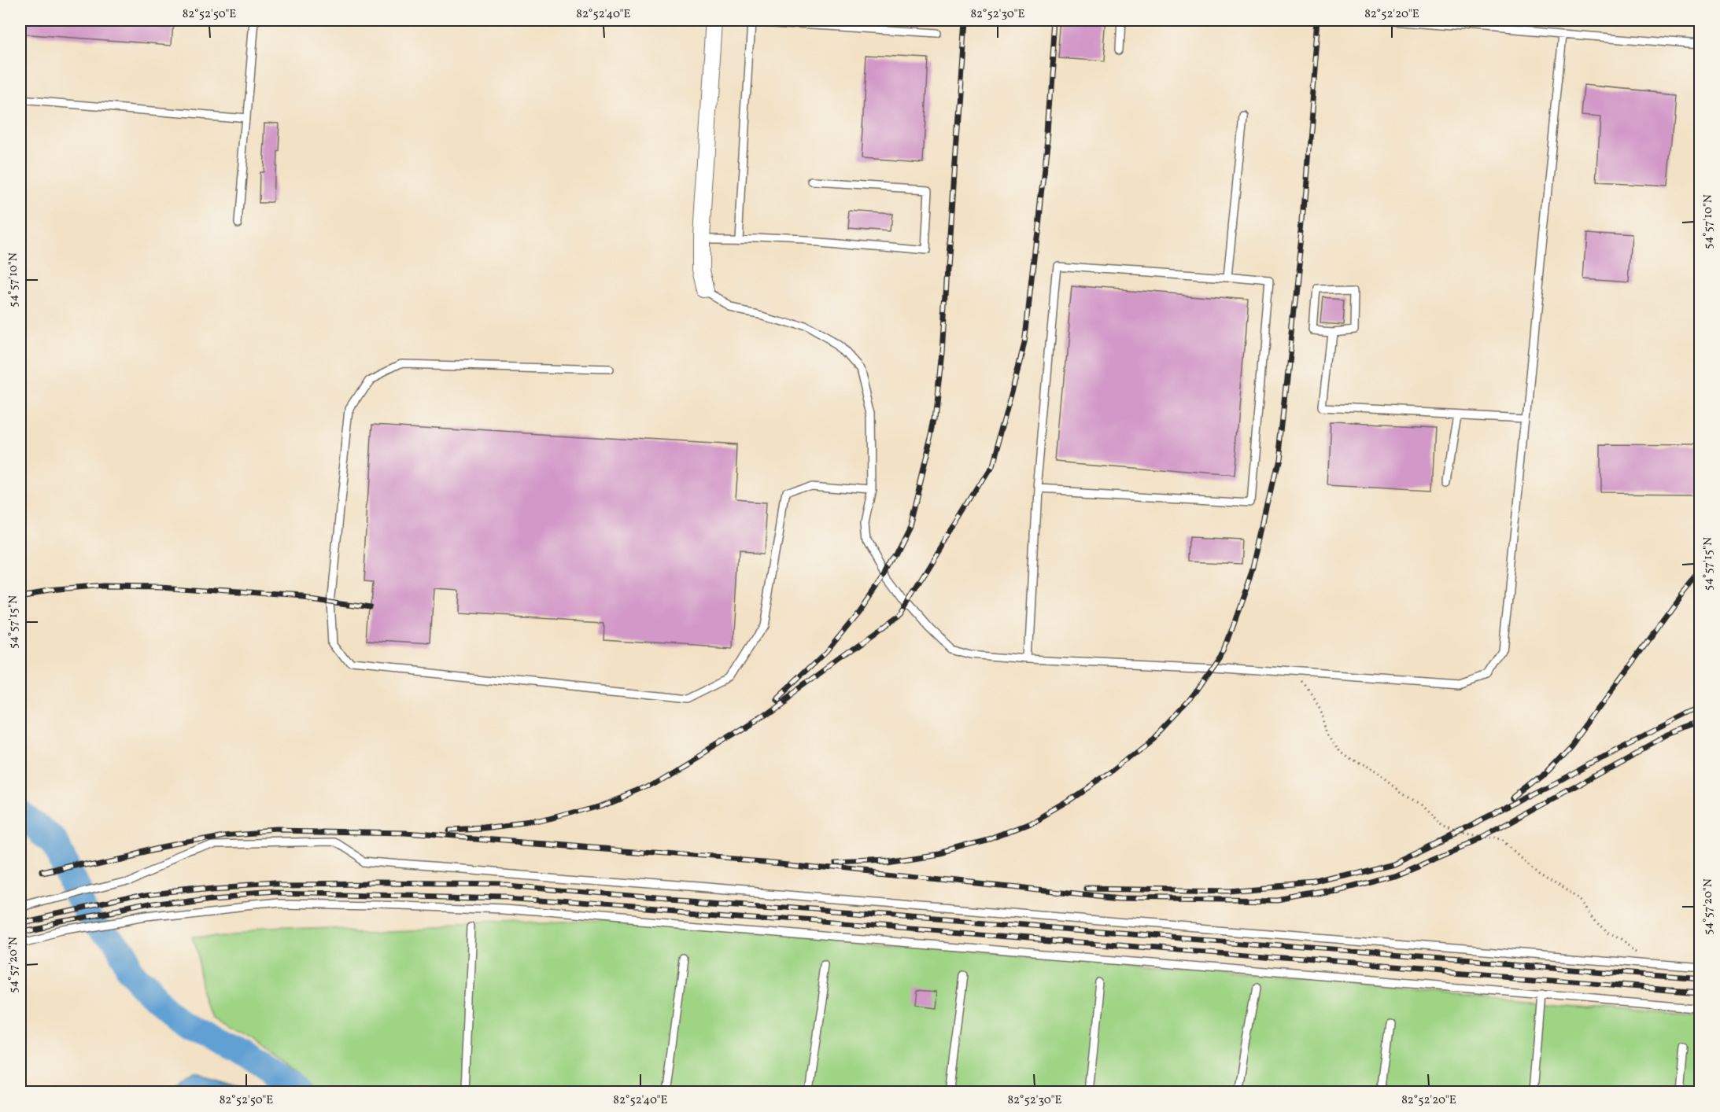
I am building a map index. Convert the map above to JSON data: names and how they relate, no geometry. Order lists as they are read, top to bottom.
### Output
{
  "coordinates": [
    "82°52'50\"E",
    "82°52'40\"E",
    "82°52'30\"E",
    "82°52'20\"E",
    "54°57'10\"N",
    "54°57'15\"N",
    "54°57'20\"N"
  ]
}
